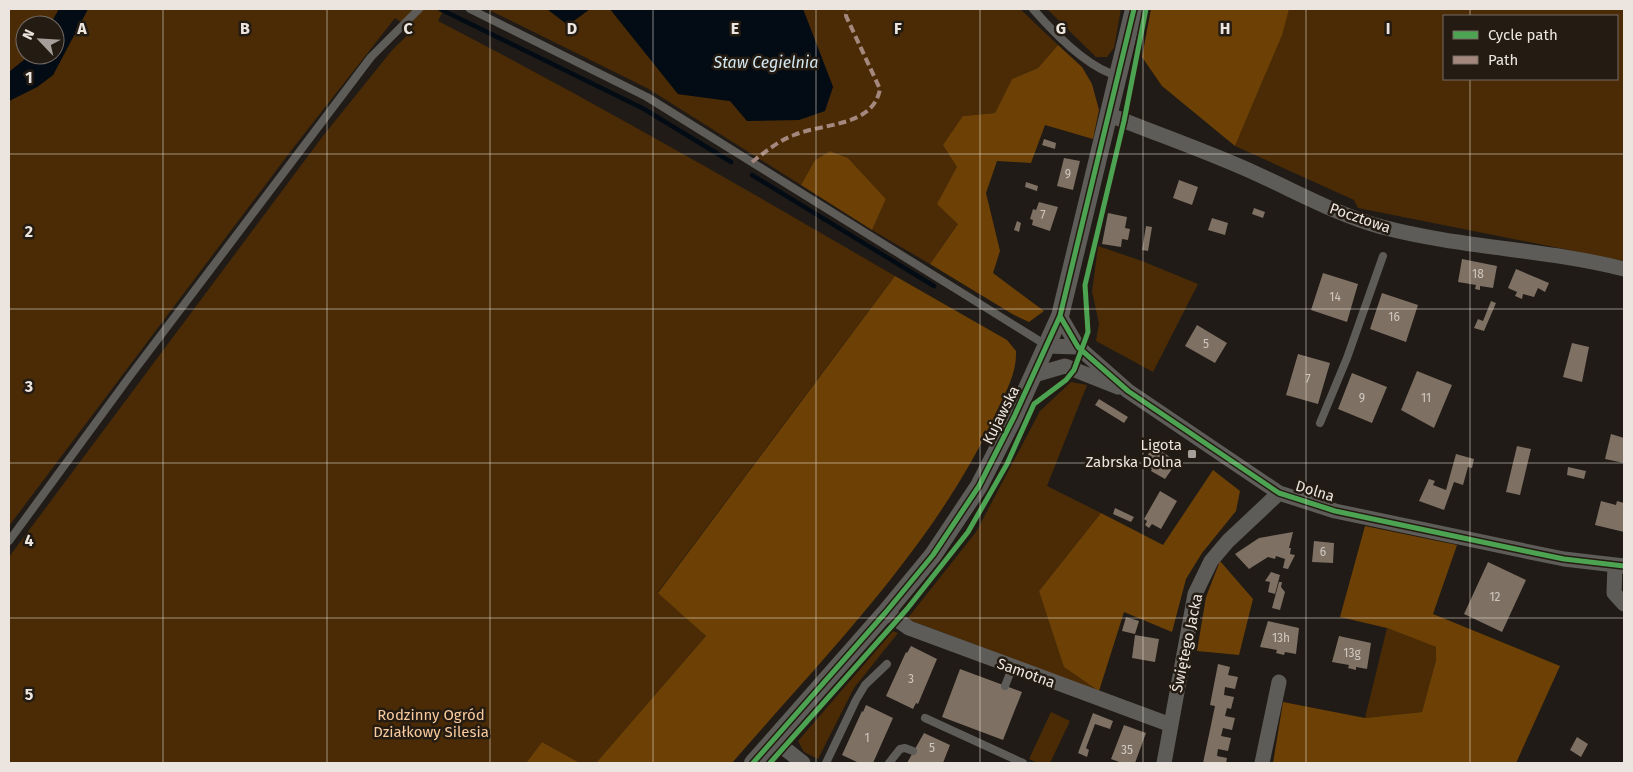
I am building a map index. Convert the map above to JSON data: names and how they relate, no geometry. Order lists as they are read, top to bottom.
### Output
{
  "streets": {
    "street": [
      "Pocztowa",
      "Kujawska",
      "Dolna",
      "Świętego Jacka",
      "Samotna"
    ]
  },
  "crossings": [
    ["Pocztowa", "Kujawska"],
    ["Kujawska", "Dolna"],
    ["Kujawska", "Samotna"],
    ["Dolna", "Świętego Jacka"],
    ["Świętego Jacka", "Samotna"]
  ],
  "water": ["Staw Cegielnia"],
  "parks": ["Rodzinny Ogród Działkowy Silesia"],
  "places": {
    "transit": ["Ligota Zabrska Dolna"]
  },
  "house_numbers": [
    "9",
    "7",
    "18",
    "14",
    "16",
    "5",
    "7",
    "9",
    "11",
    "6",
    "12",
    "13h",
    "13g",
    "3",
    "1",
    "5",
    "35"
  ],
  "legend": ["Cycle path", "Path"],
  "north": "top left",
  "grid": {
    "columns": [
      "A",
      "B",
      "C",
      "D",
      "E",
      "F",
      "G",
      "H",
      "I"
    ],
    "rows": [
      "1",
      "2",
      "3",
      "4",
      "5"
    ]
  }
}
